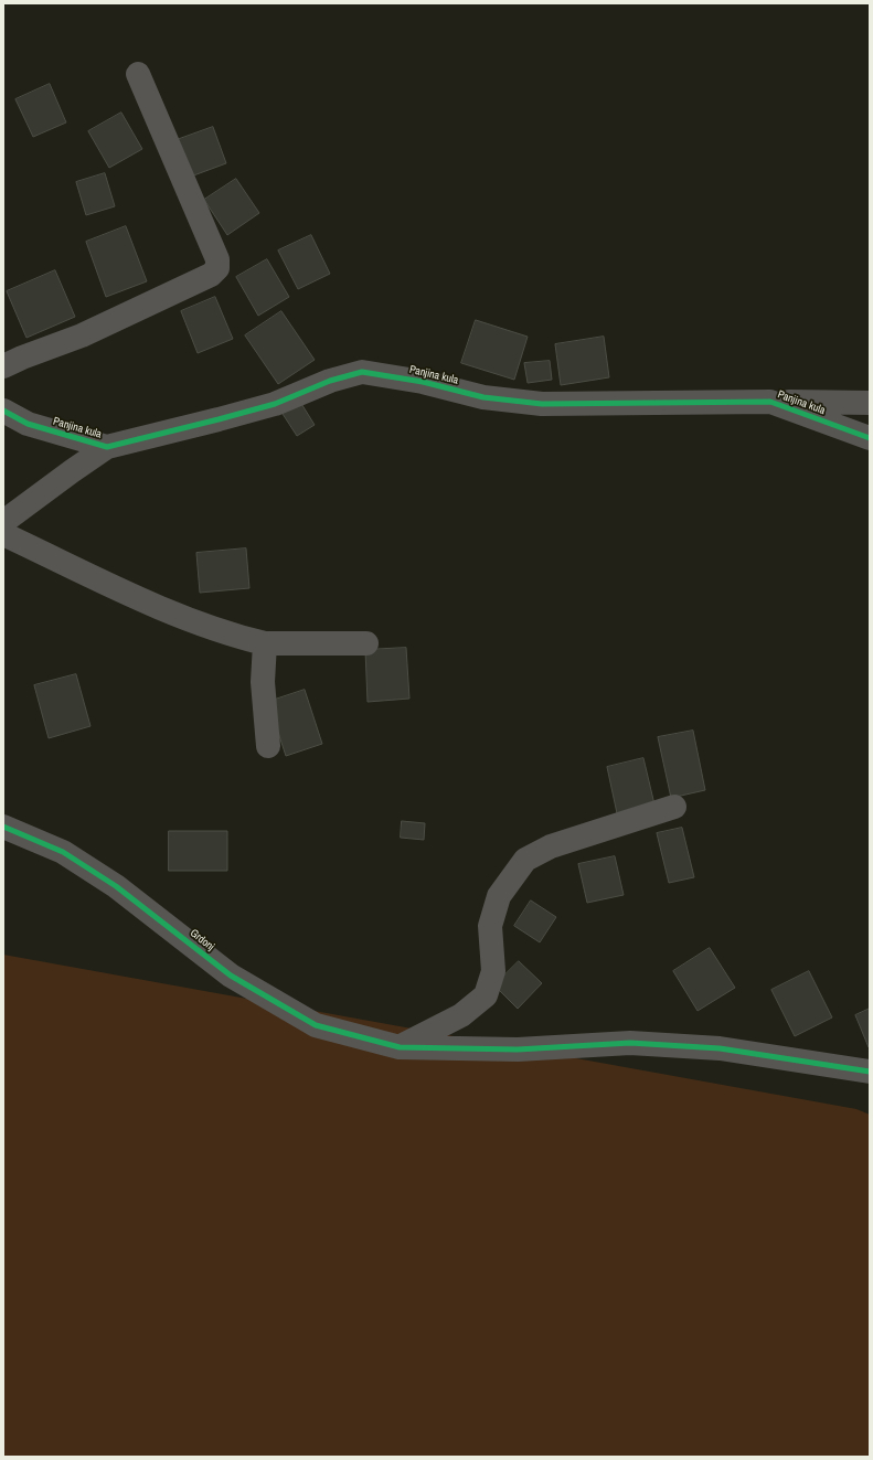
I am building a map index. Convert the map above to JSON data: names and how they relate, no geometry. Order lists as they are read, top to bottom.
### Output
{
  "streets": {
    "street": ["Panjina kula", "Grdonj"]
  }
}
